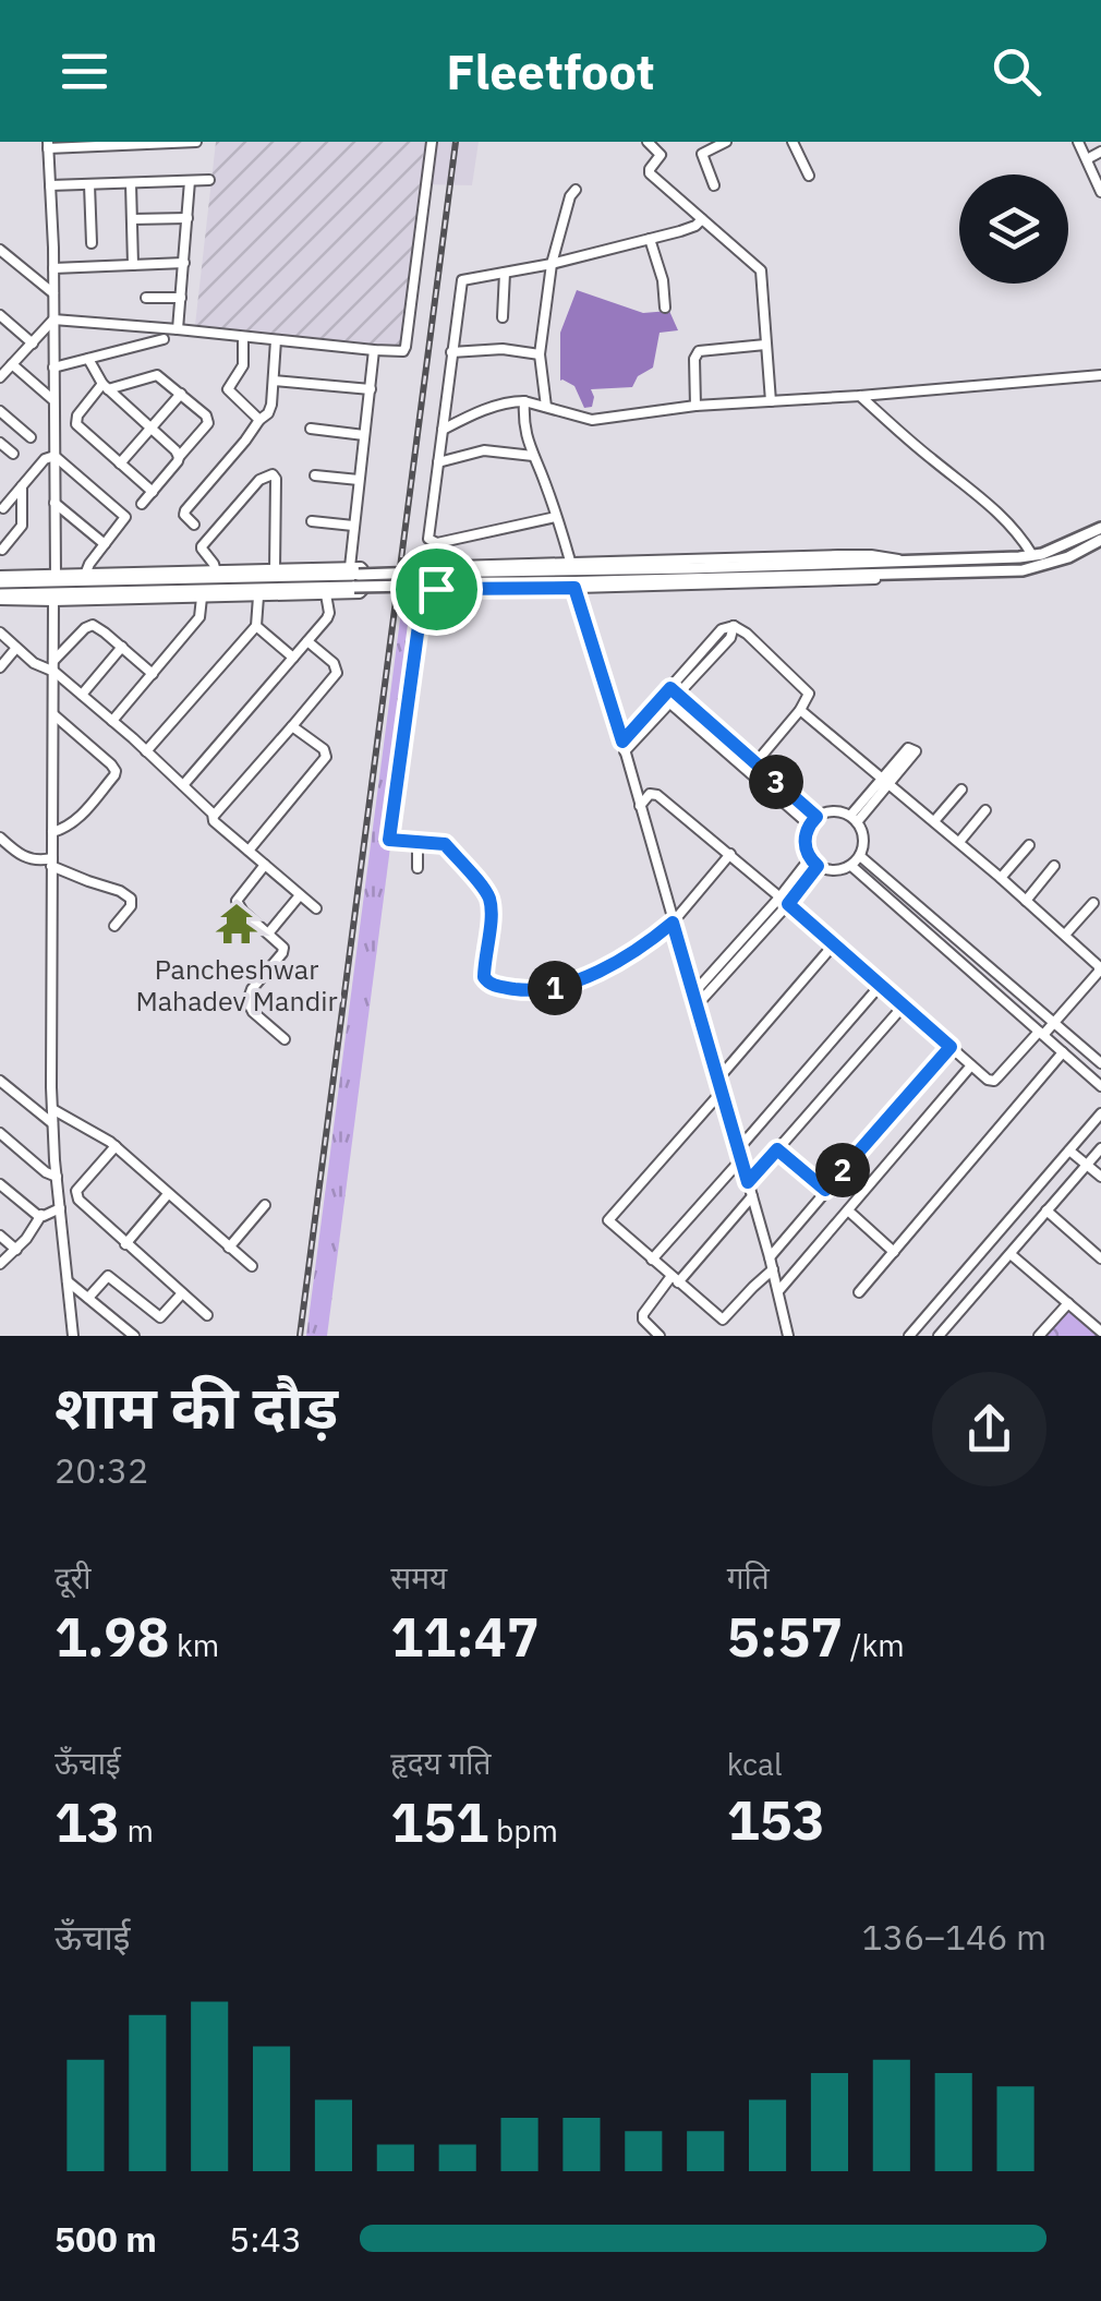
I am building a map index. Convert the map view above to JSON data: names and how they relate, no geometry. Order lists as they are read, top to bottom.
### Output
{
  "places": {
    "temple": ["Pancheshwar Mahadev Mandir"]
  },
  "page": {
    "header": "Fleetfoot",
    "pins": ["3", "1", "2"],
    "heading": ["शाम की दौड़", "20:32"],
    "stats": [
      ["दूरी", "1.98 km"],
      ["समय", "11:47"],
      ["गति", "5:57 /km"],
      ["ऊँचाई", "13 m"],
      ["हृदय गति", "151 bpm"],
      ["kcal", "153"]
    ],
    "chart": ["ऊँचाई", "136–146 m"],
    "list": [
      {
        "name": "500 m",
        "note": "5:43"
      }
    ]
  }
}
